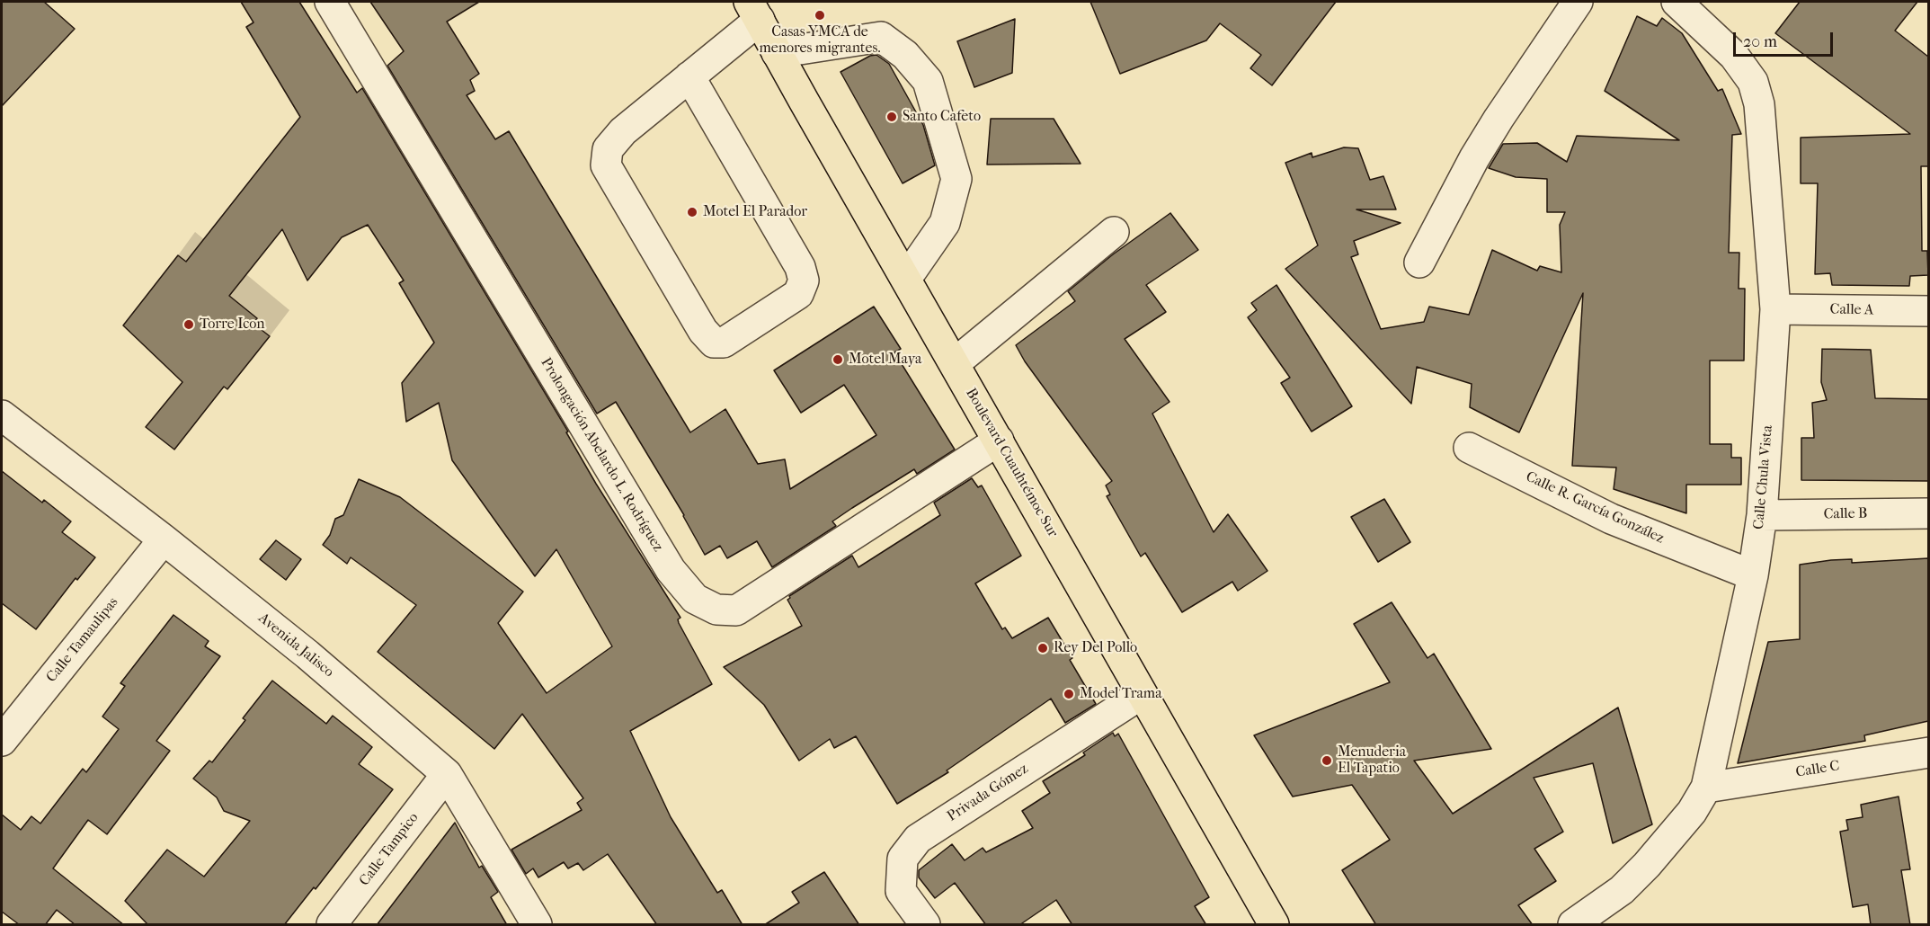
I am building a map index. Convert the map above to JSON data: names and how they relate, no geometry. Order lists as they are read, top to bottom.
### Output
{
  "streets": {
    "main road": ["Boulevard Cuauhtémoc Sur"],
    "street": [
      "Calle A",
      "Prolongación Abelardo L. Rodríguez",
      "Calle Chula Vista",
      "Calle R. García González",
      "Calle B",
      "Calle Tamaulipas",
      "Avenida Jalisco",
      "Calle C",
      "Privada Gómez",
      "Calle Tampico"
    ]
  },
  "crossings": [
    ["Calle A", "Calle Chula Vista"],
    ["Prolongación Abelardo L. Rodríguez", "Boulevard Cuauhtémoc Sur"],
    ["Boulevard Cuauhtémoc Sur", "Privada Gómez"],
    ["Calle Chula Vista", "Calle R. García González"],
    ["Calle Chula Vista", "Calle B"],
    ["Calle Chula Vista", "Calle C"],
    ["Calle Tamaulipas", "Avenida Jalisco"],
    ["Avenida Jalisco", "Calle Tampico"]
  ],
  "places": [
    "Casas YMCA de menores migrantes.",
    "Santo Cafeto",
    "Motel El Parador",
    "Torre Icon",
    "Motel Maya",
    "Rey Del Pollo",
    "Model Trama",
    "Menuderia El Tapatio"
  ],
  "scale_bar": "20 m"
}
